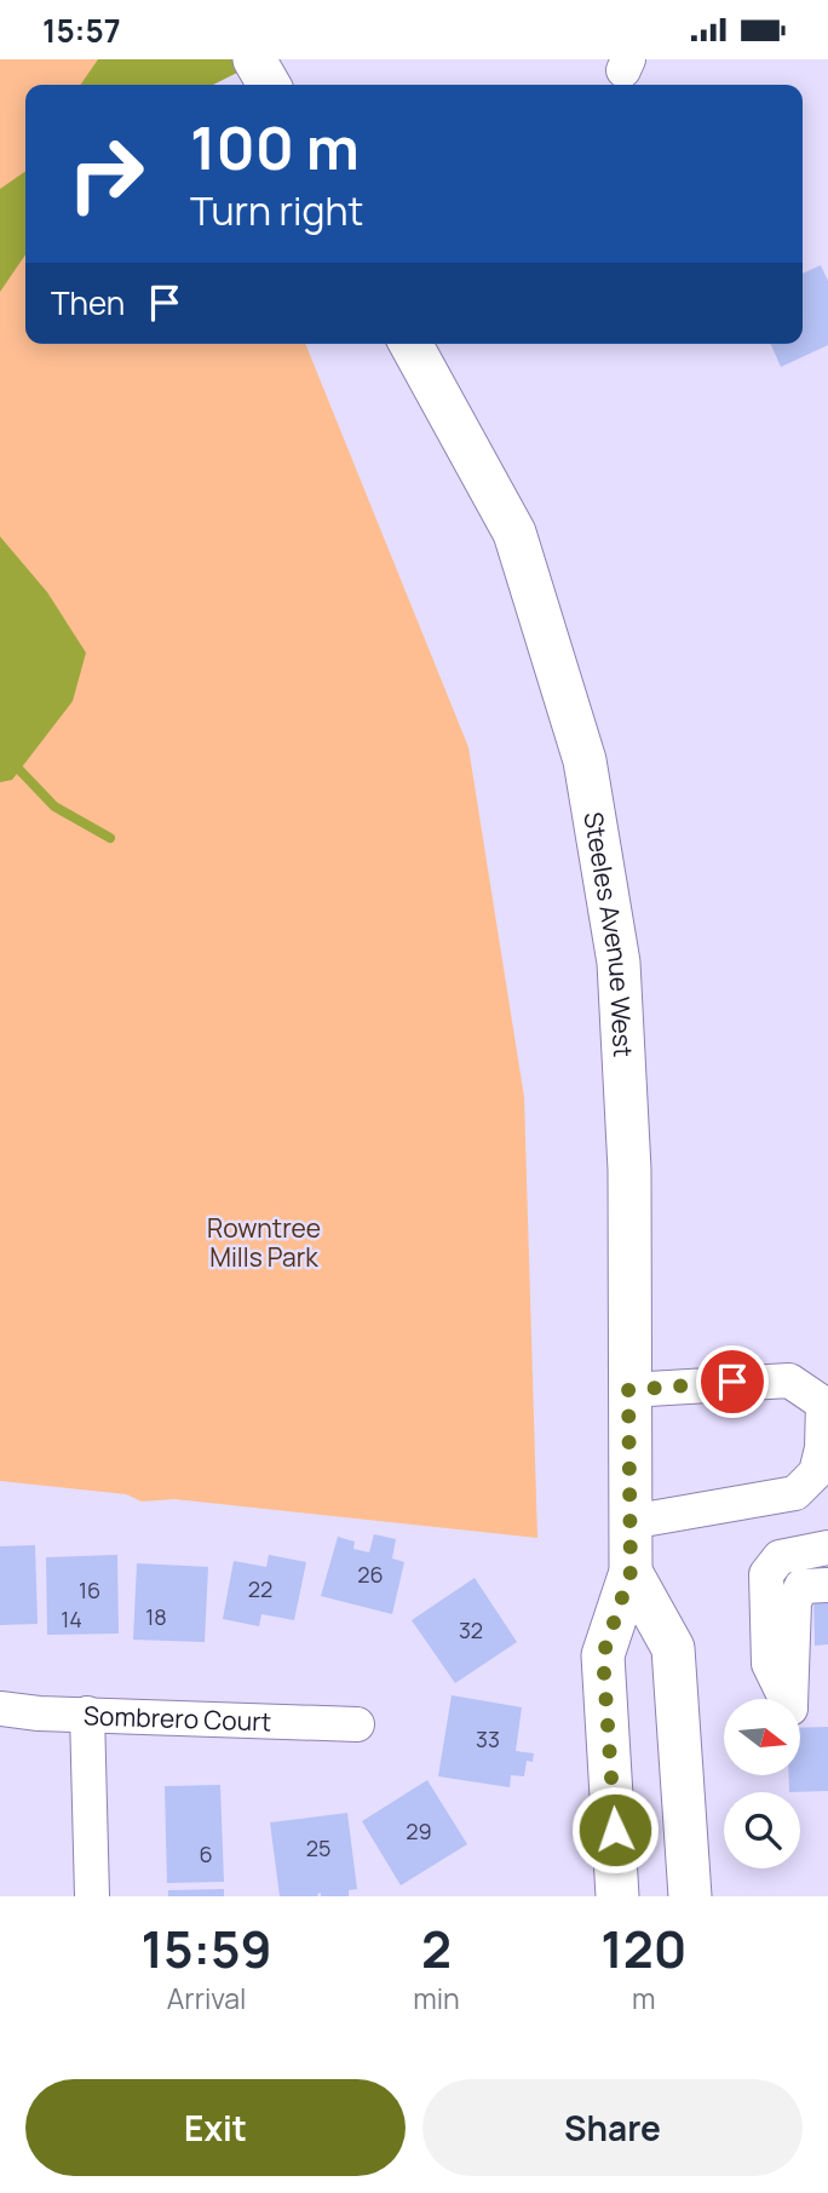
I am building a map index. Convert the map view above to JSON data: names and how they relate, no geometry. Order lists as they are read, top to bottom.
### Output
{
  "streets": {
    "main road": ["Steeles Avenue West"],
    "street": ["Sombrero Court"]
  },
  "parks": ["Rowntree Mills Park"],
  "house_numbers": [
    "26",
    "22",
    "16",
    "18",
    "14",
    "32",
    "33",
    "29",
    "25",
    "6"
  ],
  "north": "right",
  "page": {
    "status": "15:57",
    "turn": ["100 m", "Turn right"],
    "then": "Then",
    "eta": [
      "15:59",
      "Arrival",
      "2",
      "min",
      "120",
      "m"
    ],
    "buttons": ["Exit", "Share"]
  }
}
